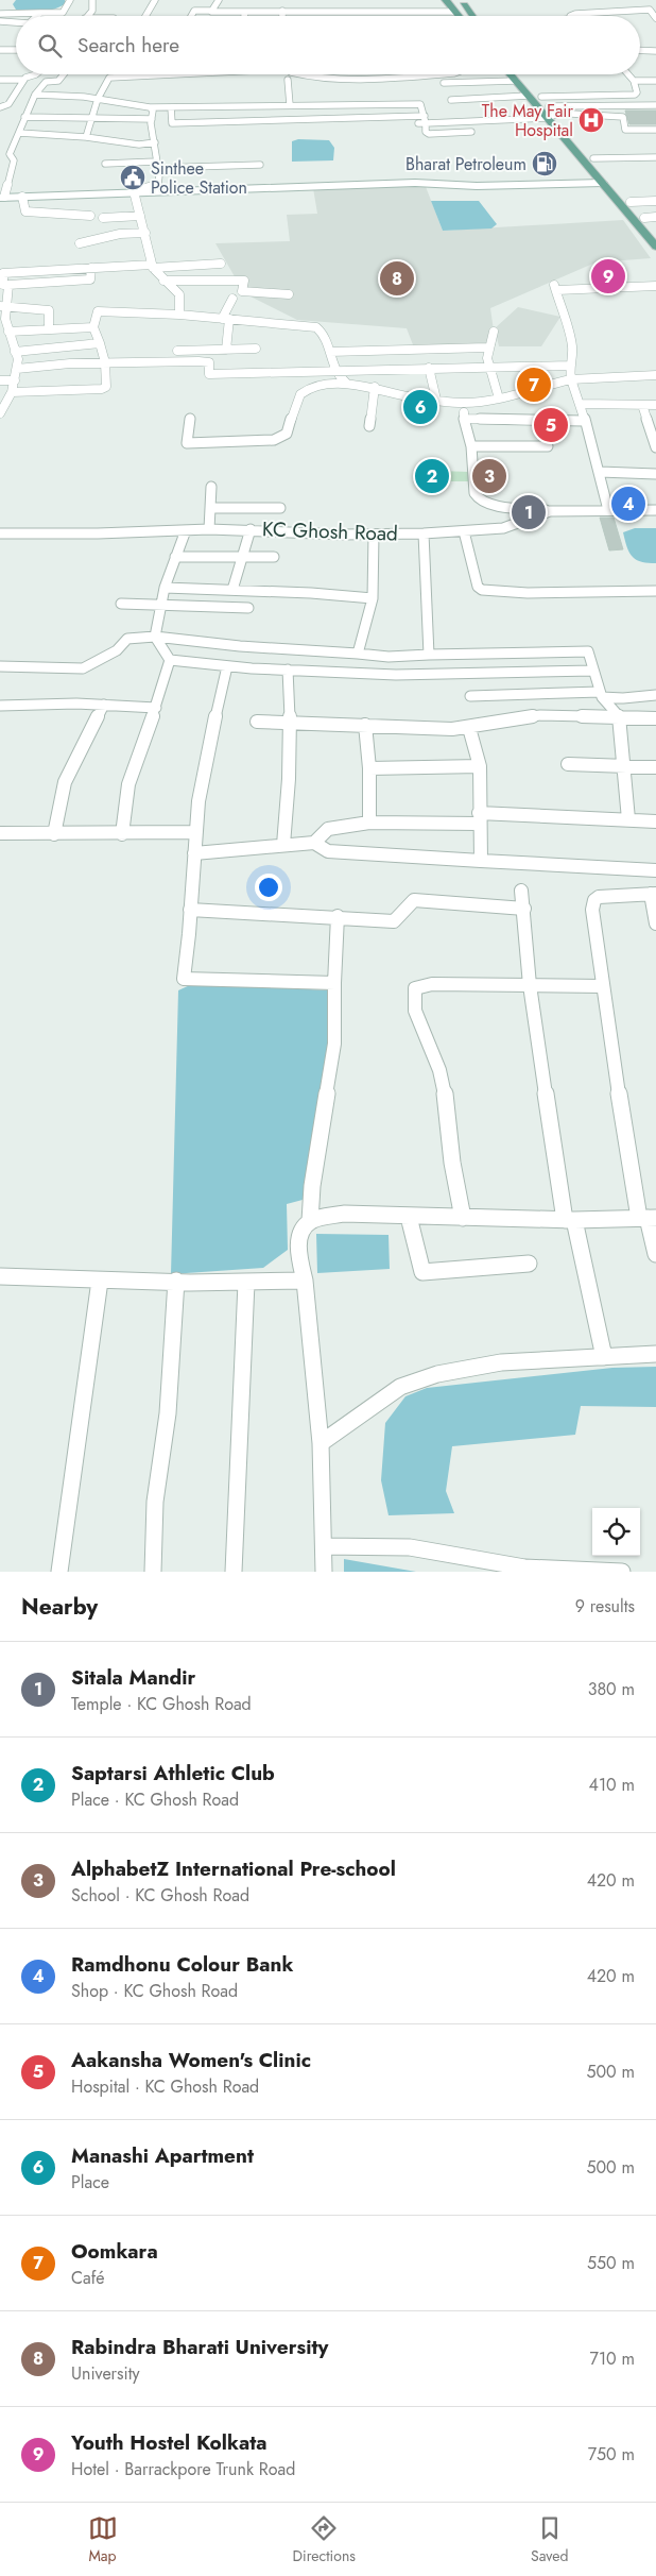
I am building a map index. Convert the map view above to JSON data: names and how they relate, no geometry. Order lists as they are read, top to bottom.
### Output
{
  "streets": {
    "street": ["KC Ghosh Road"]
  },
  "places": {
    "hospital": ["The May Fair Hospital"],
    "fuel station": ["Bharat Petroleum"],
    "public building": ["Sinthee Police Station"]
  },
  "page": {
    "search": "Search here",
    "pins": [
      "9",
      "8",
      "7",
      "6",
      "5",
      "2",
      "3",
      "4",
      "1"
    ],
    "heading": ["Nearby", "9 results"],
    "list": [
      {
        "mark": "1",
        "name": "Sitala Mandir",
        "note": "Temple · KC Ghosh Road",
        "value": "380 m"
      },
      {
        "mark": "2",
        "name": "Saptarsi Athletic Club",
        "note": "Place · KC Ghosh Road",
        "value": "410 m"
      },
      {
        "mark": "3",
        "name": "AlphabetZ International Pre-school",
        "note": "School · KC Ghosh Road",
        "value": "420 m"
      },
      {
        "mark": "4",
        "name": "Ramdhonu Colour Bank",
        "note": "Shop · KC Ghosh Road",
        "value": "420 m"
      },
      {
        "mark": "5",
        "name": "Aakansha Women's Clinic",
        "note": "Hospital · KC Ghosh Road",
        "value": "500 m"
      },
      {
        "mark": "6",
        "name": "Manashi Apartment",
        "note": "Place",
        "value": "500 m"
      },
      {
        "mark": "7",
        "name": "Oomkara",
        "note": "Café",
        "value": "550 m"
      },
      {
        "mark": "8",
        "name": "Rabindra Bharati University",
        "note": "University",
        "value": "710 m"
      },
      {
        "mark": "9",
        "name": "Youth Hostel Kolkata",
        "note": "Hotel · Barrackpore Trunk Road",
        "value": "750 m"
      }
    ],
    "nav": ["Map", "Directions", "Saved"]
  }
}
